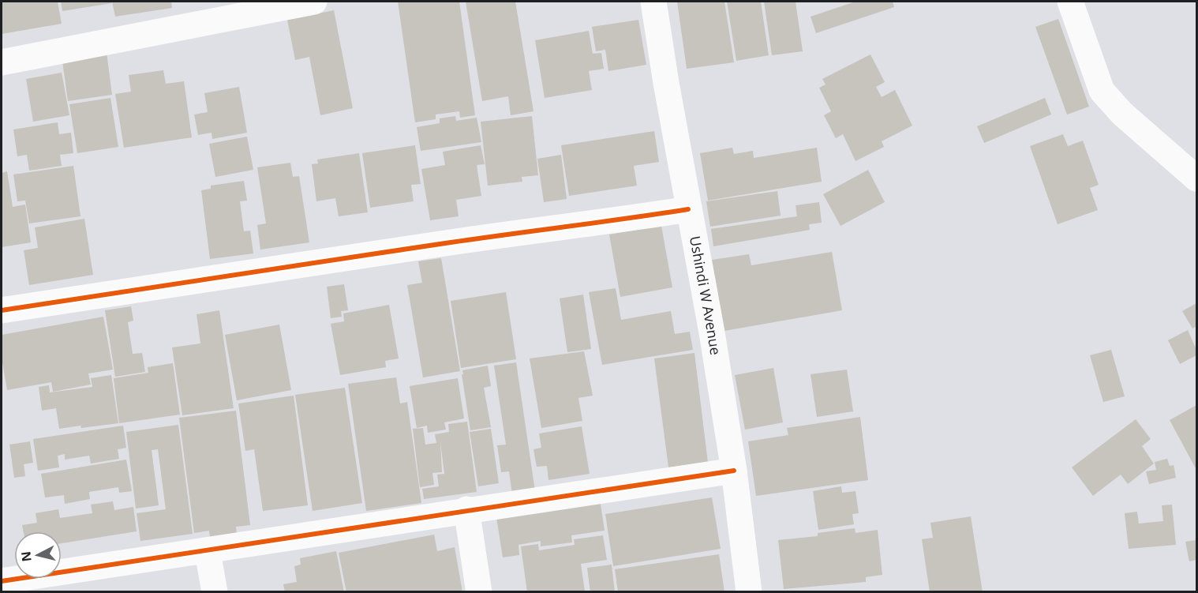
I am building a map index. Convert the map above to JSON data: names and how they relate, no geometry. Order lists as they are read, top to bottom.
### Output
{
  "streets": {
    "street": ["Ushindi W Avenue"]
  },
  "north": "left"
}
